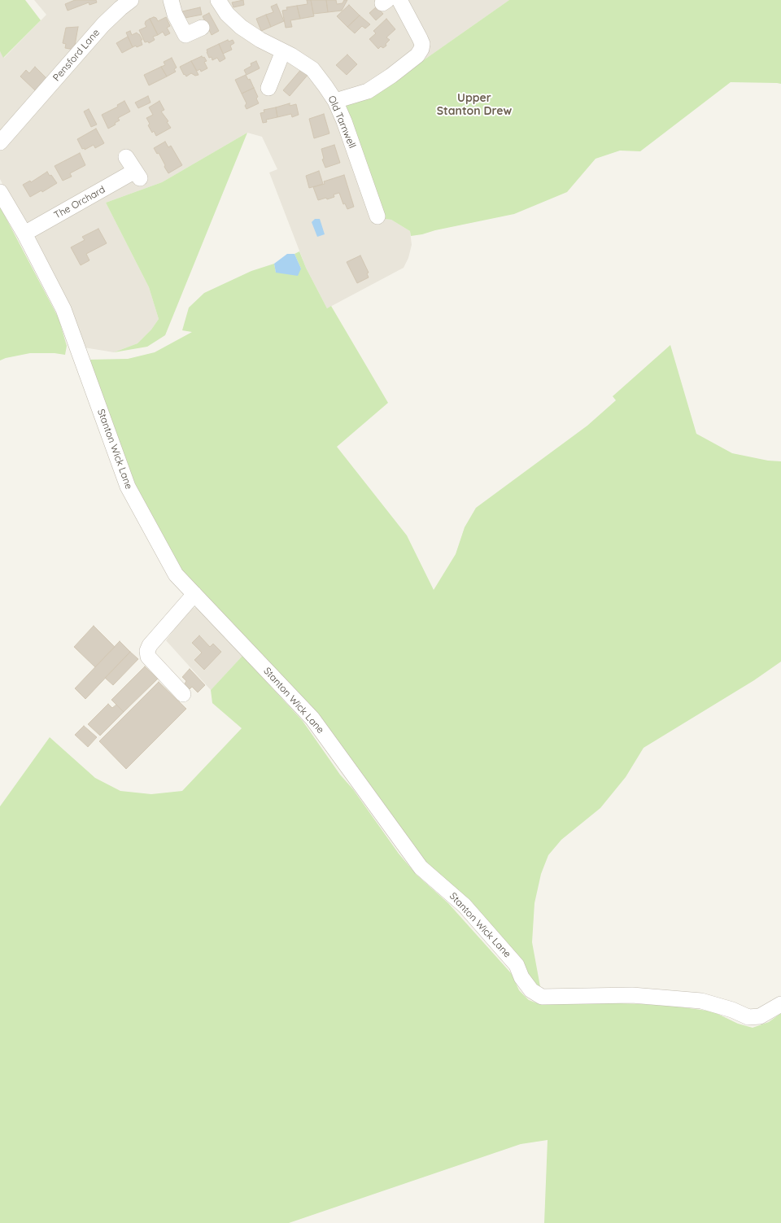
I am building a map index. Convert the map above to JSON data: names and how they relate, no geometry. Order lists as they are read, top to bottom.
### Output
{
  "streets": {
    "street": [
      "Pensford Lane",
      "Old Tarnwell",
      "The Orchard",
      "Stanton Wick Lane"
    ]
  },
  "crossings": [
    ["The Orchard", "Stanton Wick Lane"]
  ],
  "districts": ["Upper Stanton Drew"]
}
